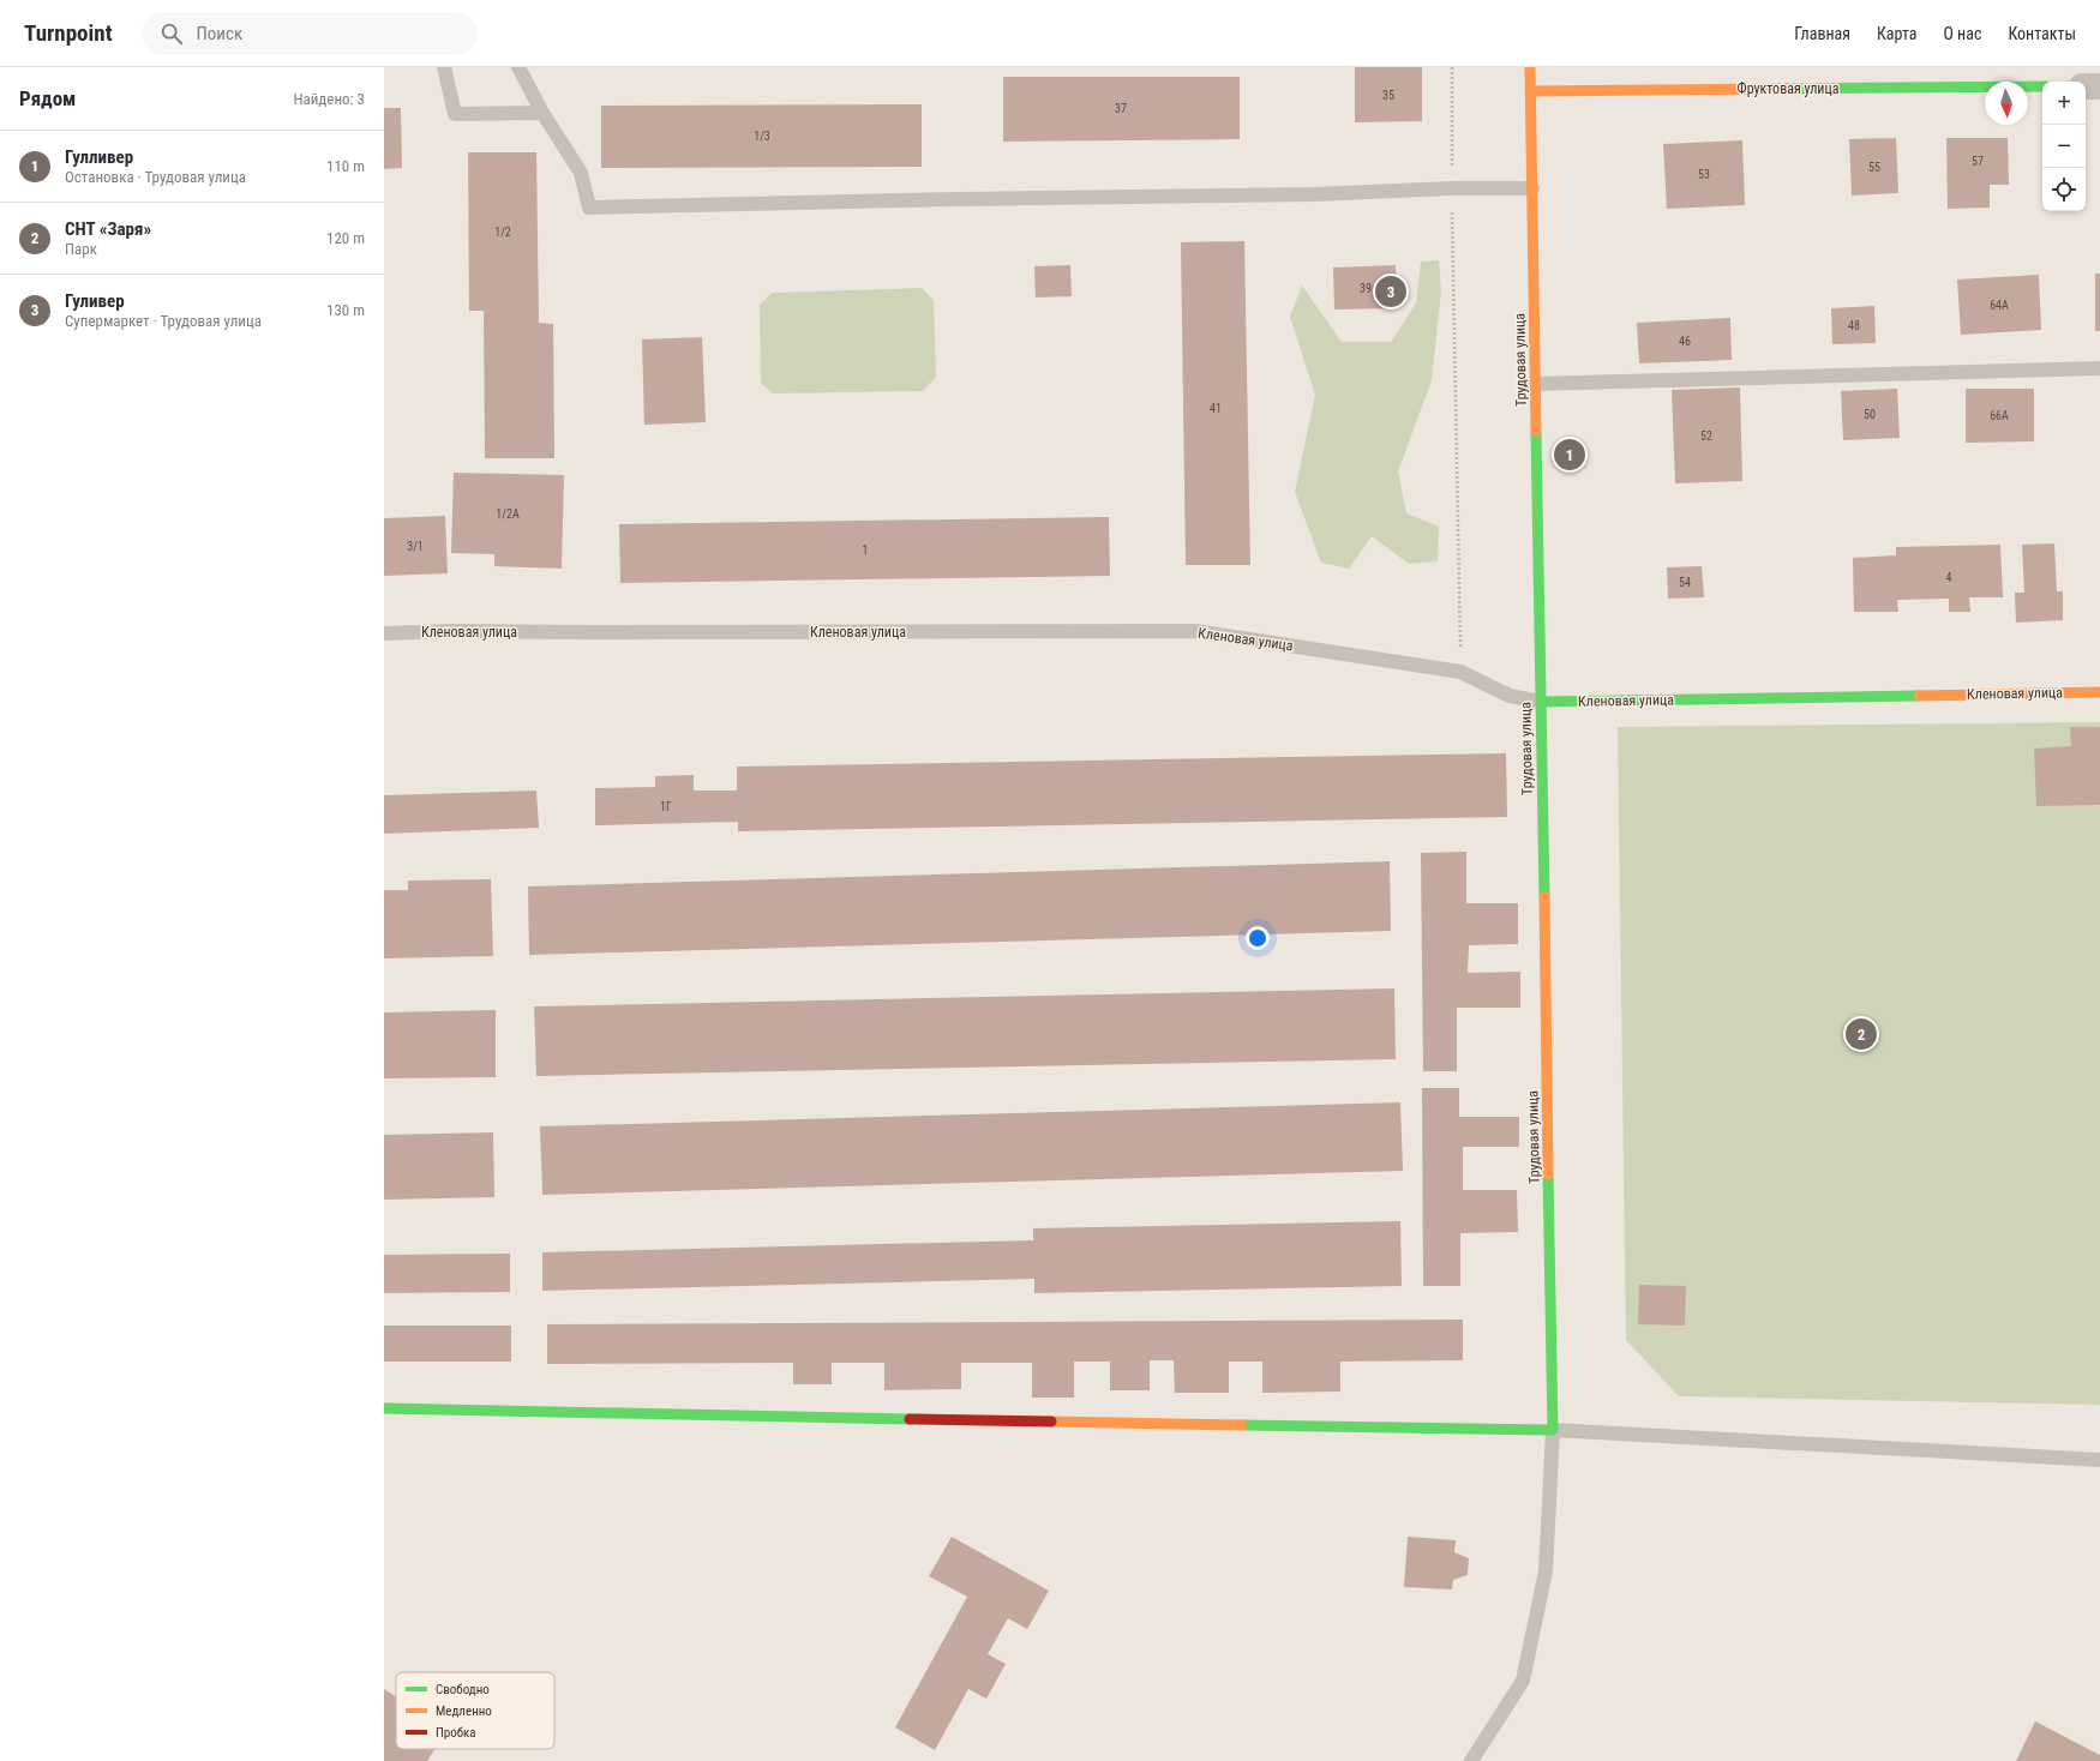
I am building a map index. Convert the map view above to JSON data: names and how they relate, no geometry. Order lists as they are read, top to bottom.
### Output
{
  "streets": {
    "street": ["Фруктовая улица", "Трудовая улица", "Кленовая улица"]
  },
  "crossings": [
    ["Фруктовая улица", "Трудовая улица"],
    ["Трудовая улица", "Кленовая улица"]
  ],
  "house_numbers": [
    "35",
    "37",
    "1/3",
    "57",
    "55",
    "53",
    "1/2",
    "39",
    "64А",
    "48",
    "46",
    "41",
    "50",
    "66А",
    "52",
    "1/2А",
    "3/1",
    "1",
    "4",
    "54",
    "1Г"
  ],
  "legend": ["Свободно", "Медленно", "Пробка"],
  "north": "bottom",
  "page": {
    "header": "Turnpoint",
    "search": "Поиск",
    "nav": [
      "Главная",
      "Карта",
      "О нас",
      "Контакты"
    ],
    "heading": ["Рядом", "Найдено: 3"],
    "map_buttons": ["+", "−"],
    "list": [
      {
        "mark": "1",
        "name": "Гулливер",
        "note": "Остановка · Трудовая улица",
        "value": "110 m"
      },
      {
        "mark": "2",
        "name": "СНТ «Заря»",
        "note": "Парк",
        "value": "120 m"
      },
      {
        "mark": "3",
        "name": "Гуливер",
        "note": "Супермаркет · Трудовая улица",
        "value": "130 m"
      }
    ],
    "pins": ["3", "1", "2"]
  }
}
